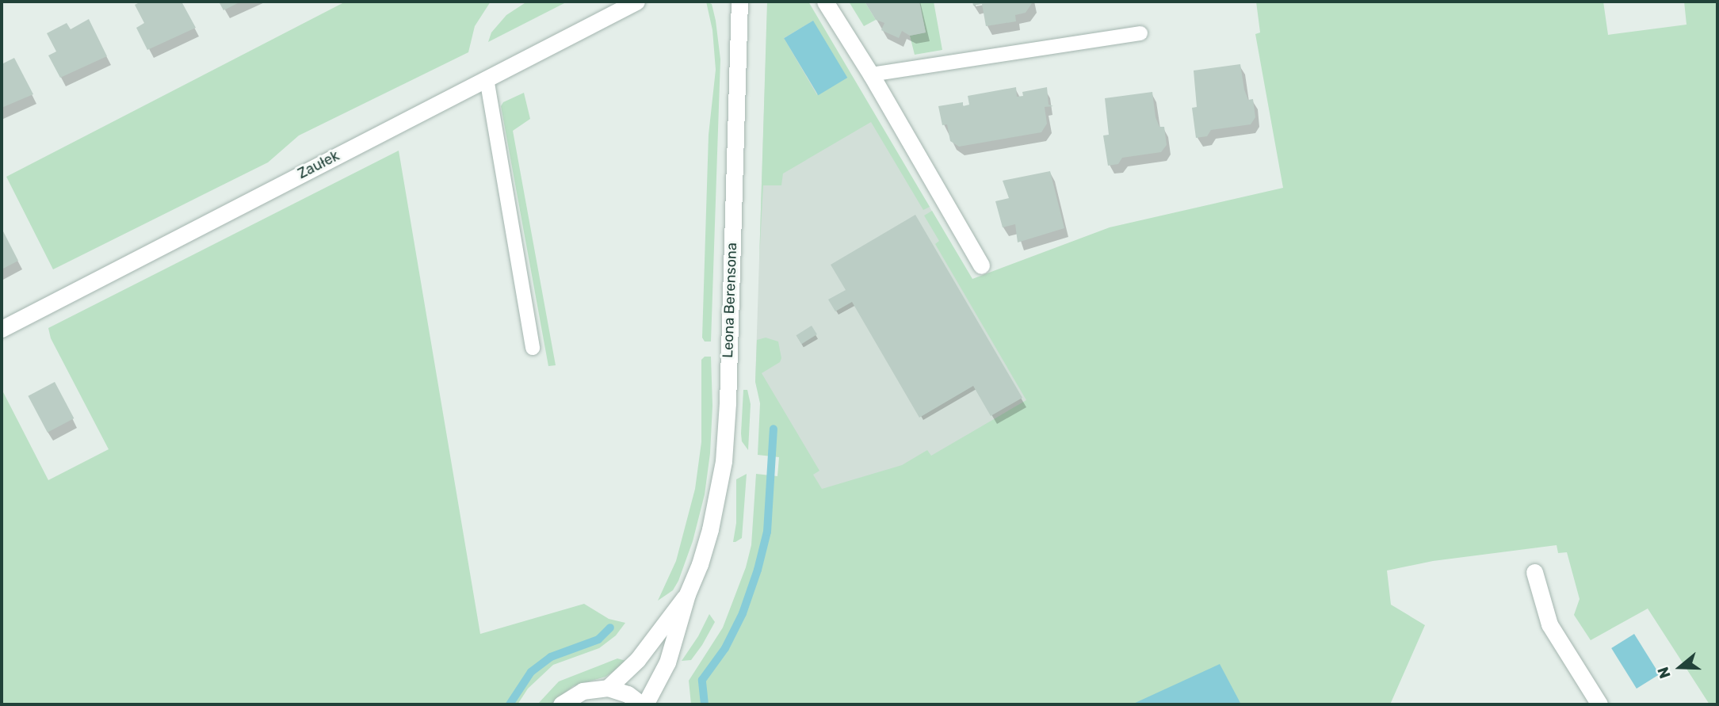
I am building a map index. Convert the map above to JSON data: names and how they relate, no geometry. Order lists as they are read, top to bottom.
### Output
{
  "streets": {
    "street": ["Zaułek", "Leona Berensona"]
  },
  "north": "left"
}
